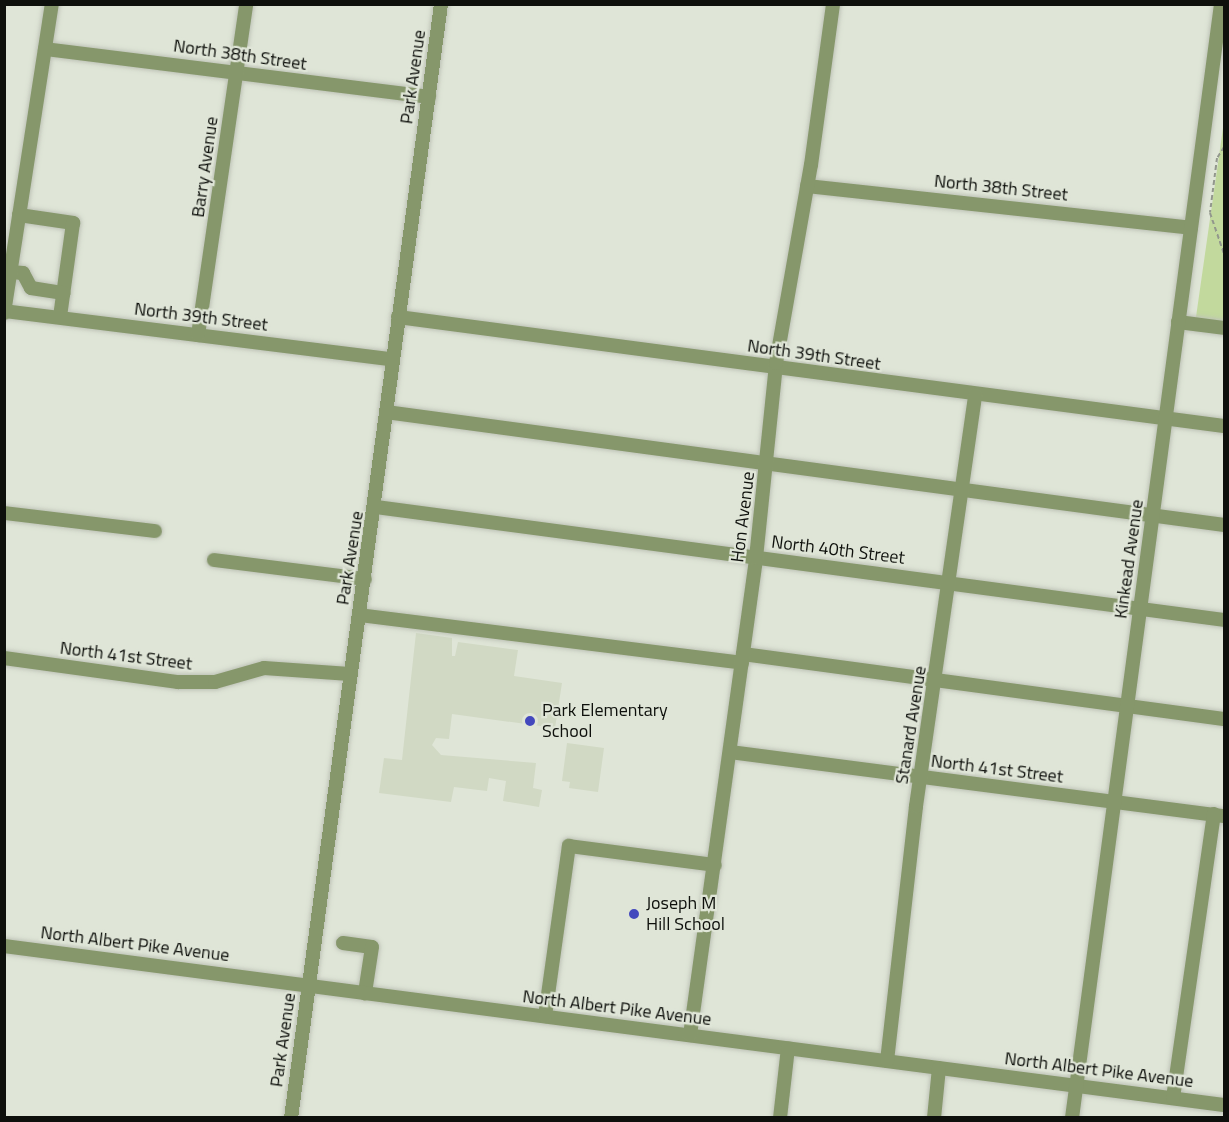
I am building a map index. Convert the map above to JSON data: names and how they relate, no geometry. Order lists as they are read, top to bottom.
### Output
{
  "streets": {
    "street": [
      "North 38th Street",
      "Park Avenue",
      "Barry Avenue",
      "North 39th Street",
      "Hon Avenue",
      "North 40th Street",
      "Kinkead Avenue",
      "North 41st Street",
      "Stanard Avenue",
      "North Albert Pike Avenue"
    ]
  },
  "crossings": [
    ["North 38th Street", "Park Avenue"],
    ["North 38th Street", "Barry Avenue"],
    ["North 38th Street", "Hon Avenue"],
    ["North 38th Street", "Kinkead Avenue"],
    ["Park Avenue", "North 39th Street"],
    ["Park Avenue", "North 40th Street"],
    ["Park Avenue", "North 41st Street"],
    ["Park Avenue", "North Albert Pike Avenue"],
    ["Barry Avenue", "North 39th Street"],
    ["North 39th Street", "Hon Avenue"],
    ["North 39th Street", "Kinkead Avenue"],
    ["North 39th Street", "Stanard Avenue"],
    ["Hon Avenue", "North 40th Street"],
    ["Hon Avenue", "North 41st Street"],
    ["Hon Avenue", "North Albert Pike Avenue"],
    ["North 40th Street", "Kinkead Avenue"],
    ["North 40th Street", "Stanard Avenue"],
    ["Kinkead Avenue", "North 41st Street"],
    ["Kinkead Avenue", "North Albert Pike Avenue"],
    ["North 41st Street", "Stanard Avenue"],
    ["Stanard Avenue", "North Albert Pike Avenue"]
  ],
  "places": ["Park Elementary School", "Joseph M Hill School"]
}
